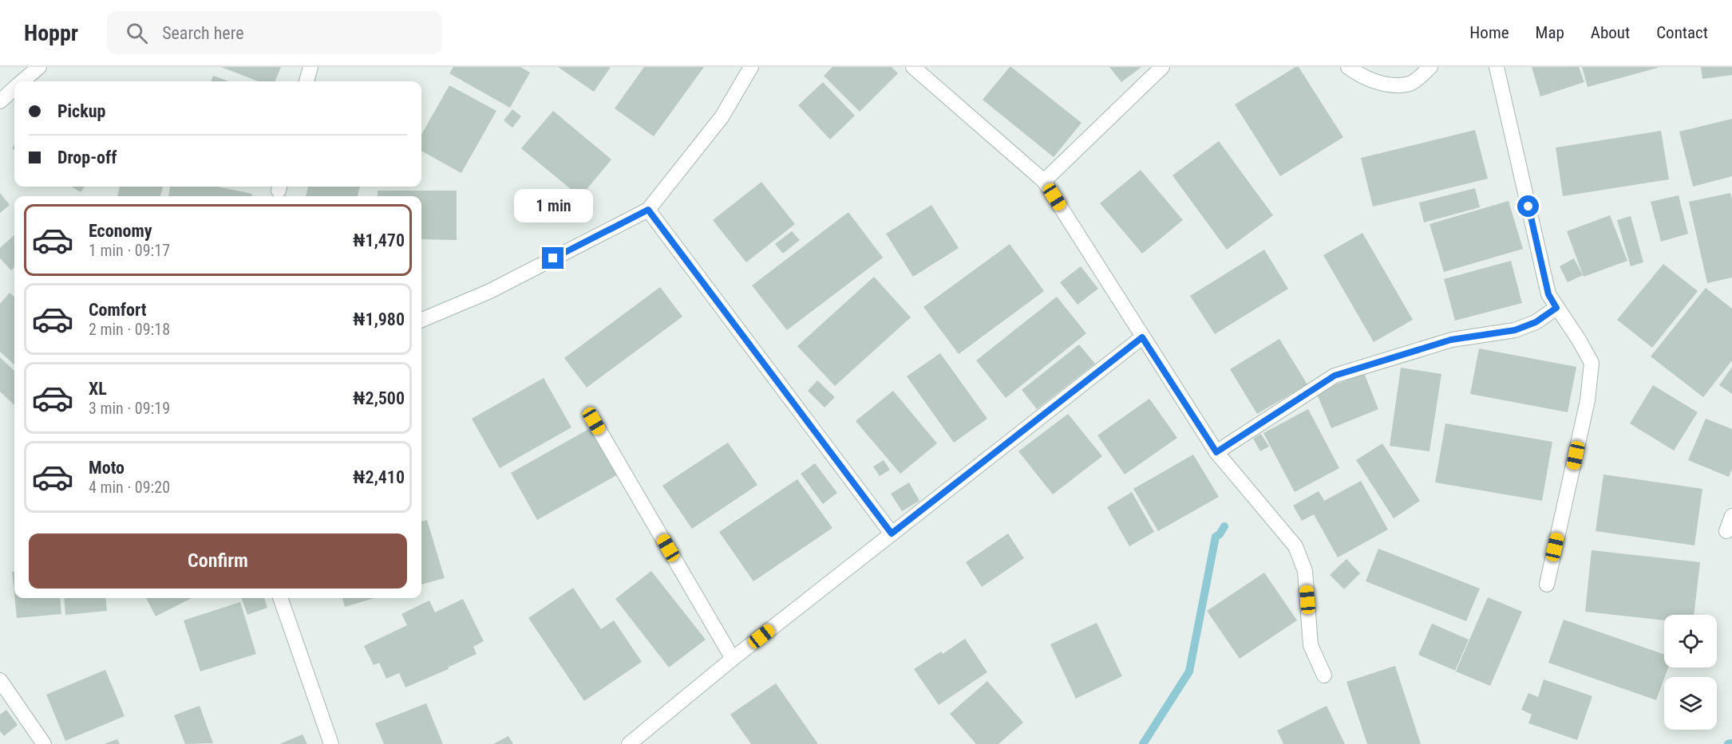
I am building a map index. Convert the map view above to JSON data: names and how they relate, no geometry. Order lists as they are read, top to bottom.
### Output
{
  "page": {
    "header": "Hoppr",
    "search": "Search here",
    "nav": [
      "Home",
      "Map",
      "About",
      "Contact"
    ],
    "banner": ["Pickup", "Drop-off"],
    "bubble": "1 min",
    "list": [
      {
        "name": "Economy",
        "note": "1 min · 09:17",
        "value": "₦1,470"
      },
      {
        "name": "Comfort",
        "note": "2 min · 09:18",
        "value": "₦1,980"
      },
      {
        "name": "XL",
        "note": "3 min · 09:19",
        "value": "₦2,500"
      },
      {
        "name": "Moto",
        "note": "4 min · 09:20",
        "value": "₦2,410"
      }
    ],
    "buttons": "Confirm"
  }
}
